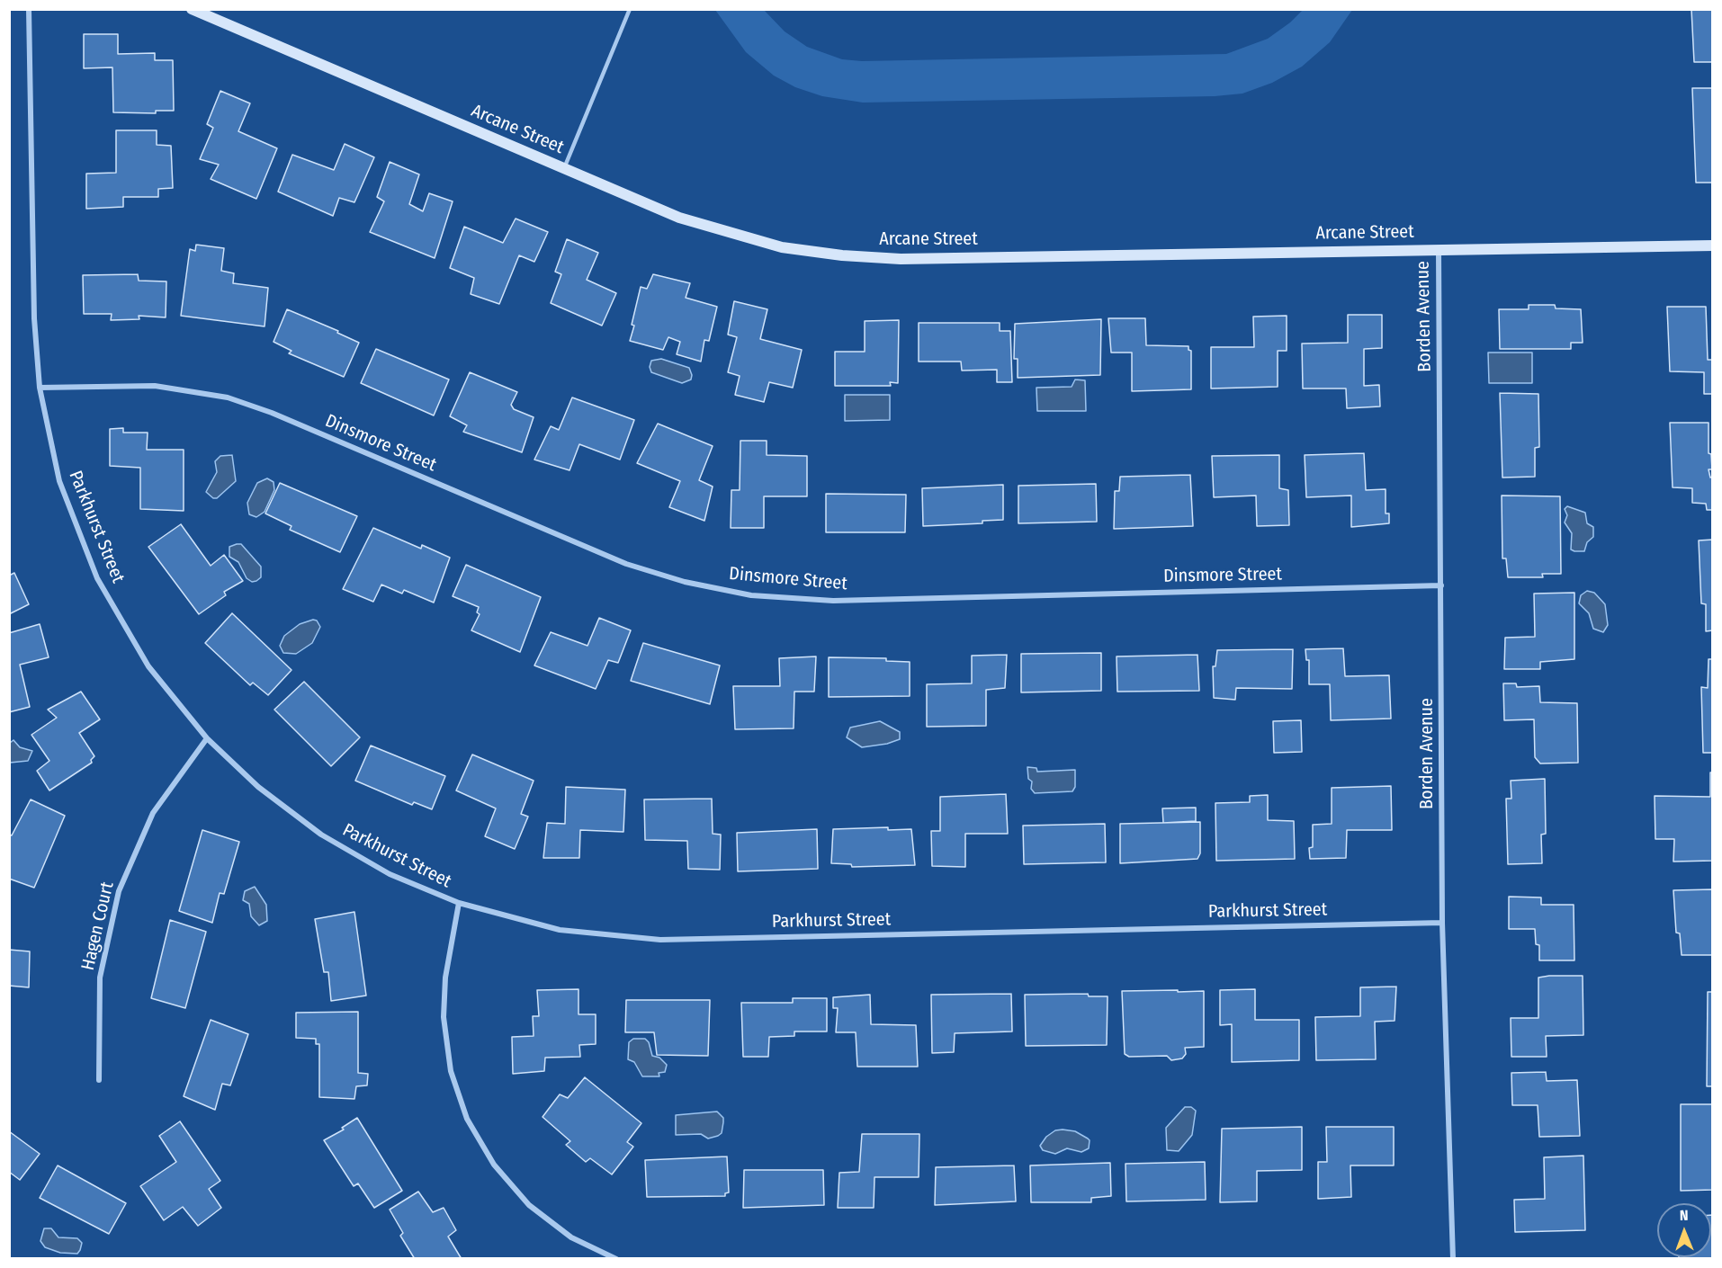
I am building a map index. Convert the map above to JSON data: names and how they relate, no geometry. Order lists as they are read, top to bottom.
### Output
{
  "streets": {
    "street": [
      "Arcane Street",
      "Borden Avenue",
      "Dinsmore Street",
      "Parkhurst Street",
      "Hagen Court"
    ]
  },
  "crossings": [
    ["Arcane Street", "Borden Avenue"],
    ["Borden Avenue", "Dinsmore Street"],
    ["Borden Avenue", "Parkhurst Street"],
    ["Dinsmore Street", "Parkhurst Street"],
    ["Parkhurst Street", "Hagen Court"]
  ],
  "north": "top"
}
